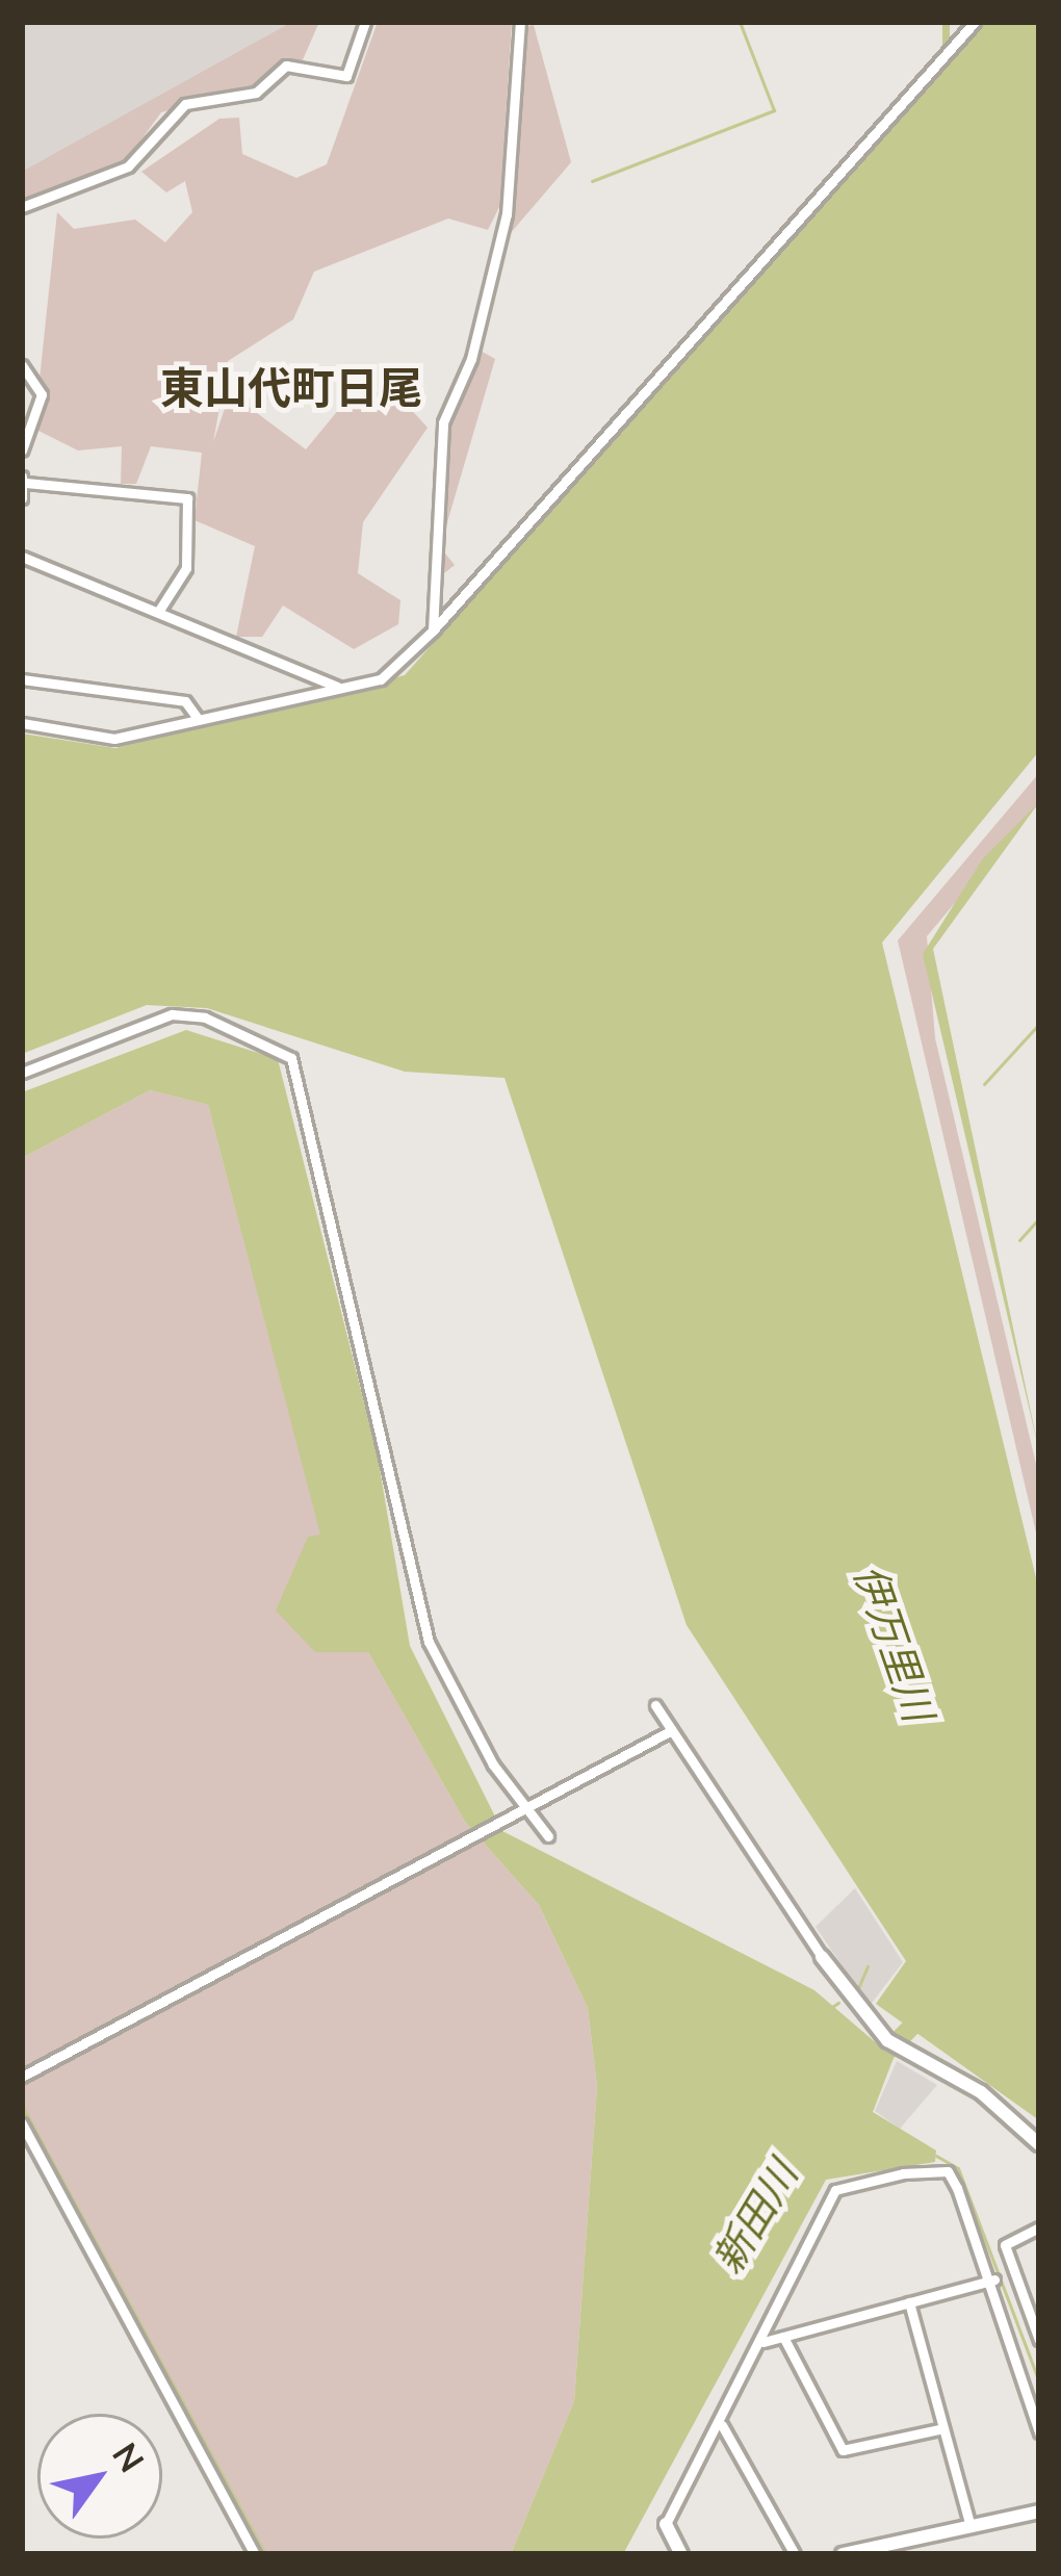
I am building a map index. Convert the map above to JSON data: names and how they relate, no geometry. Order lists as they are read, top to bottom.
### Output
{
  "districts": ["東山代町日尾"],
  "water": ["伊万里川", "新田川"],
  "north": "top right"
}
